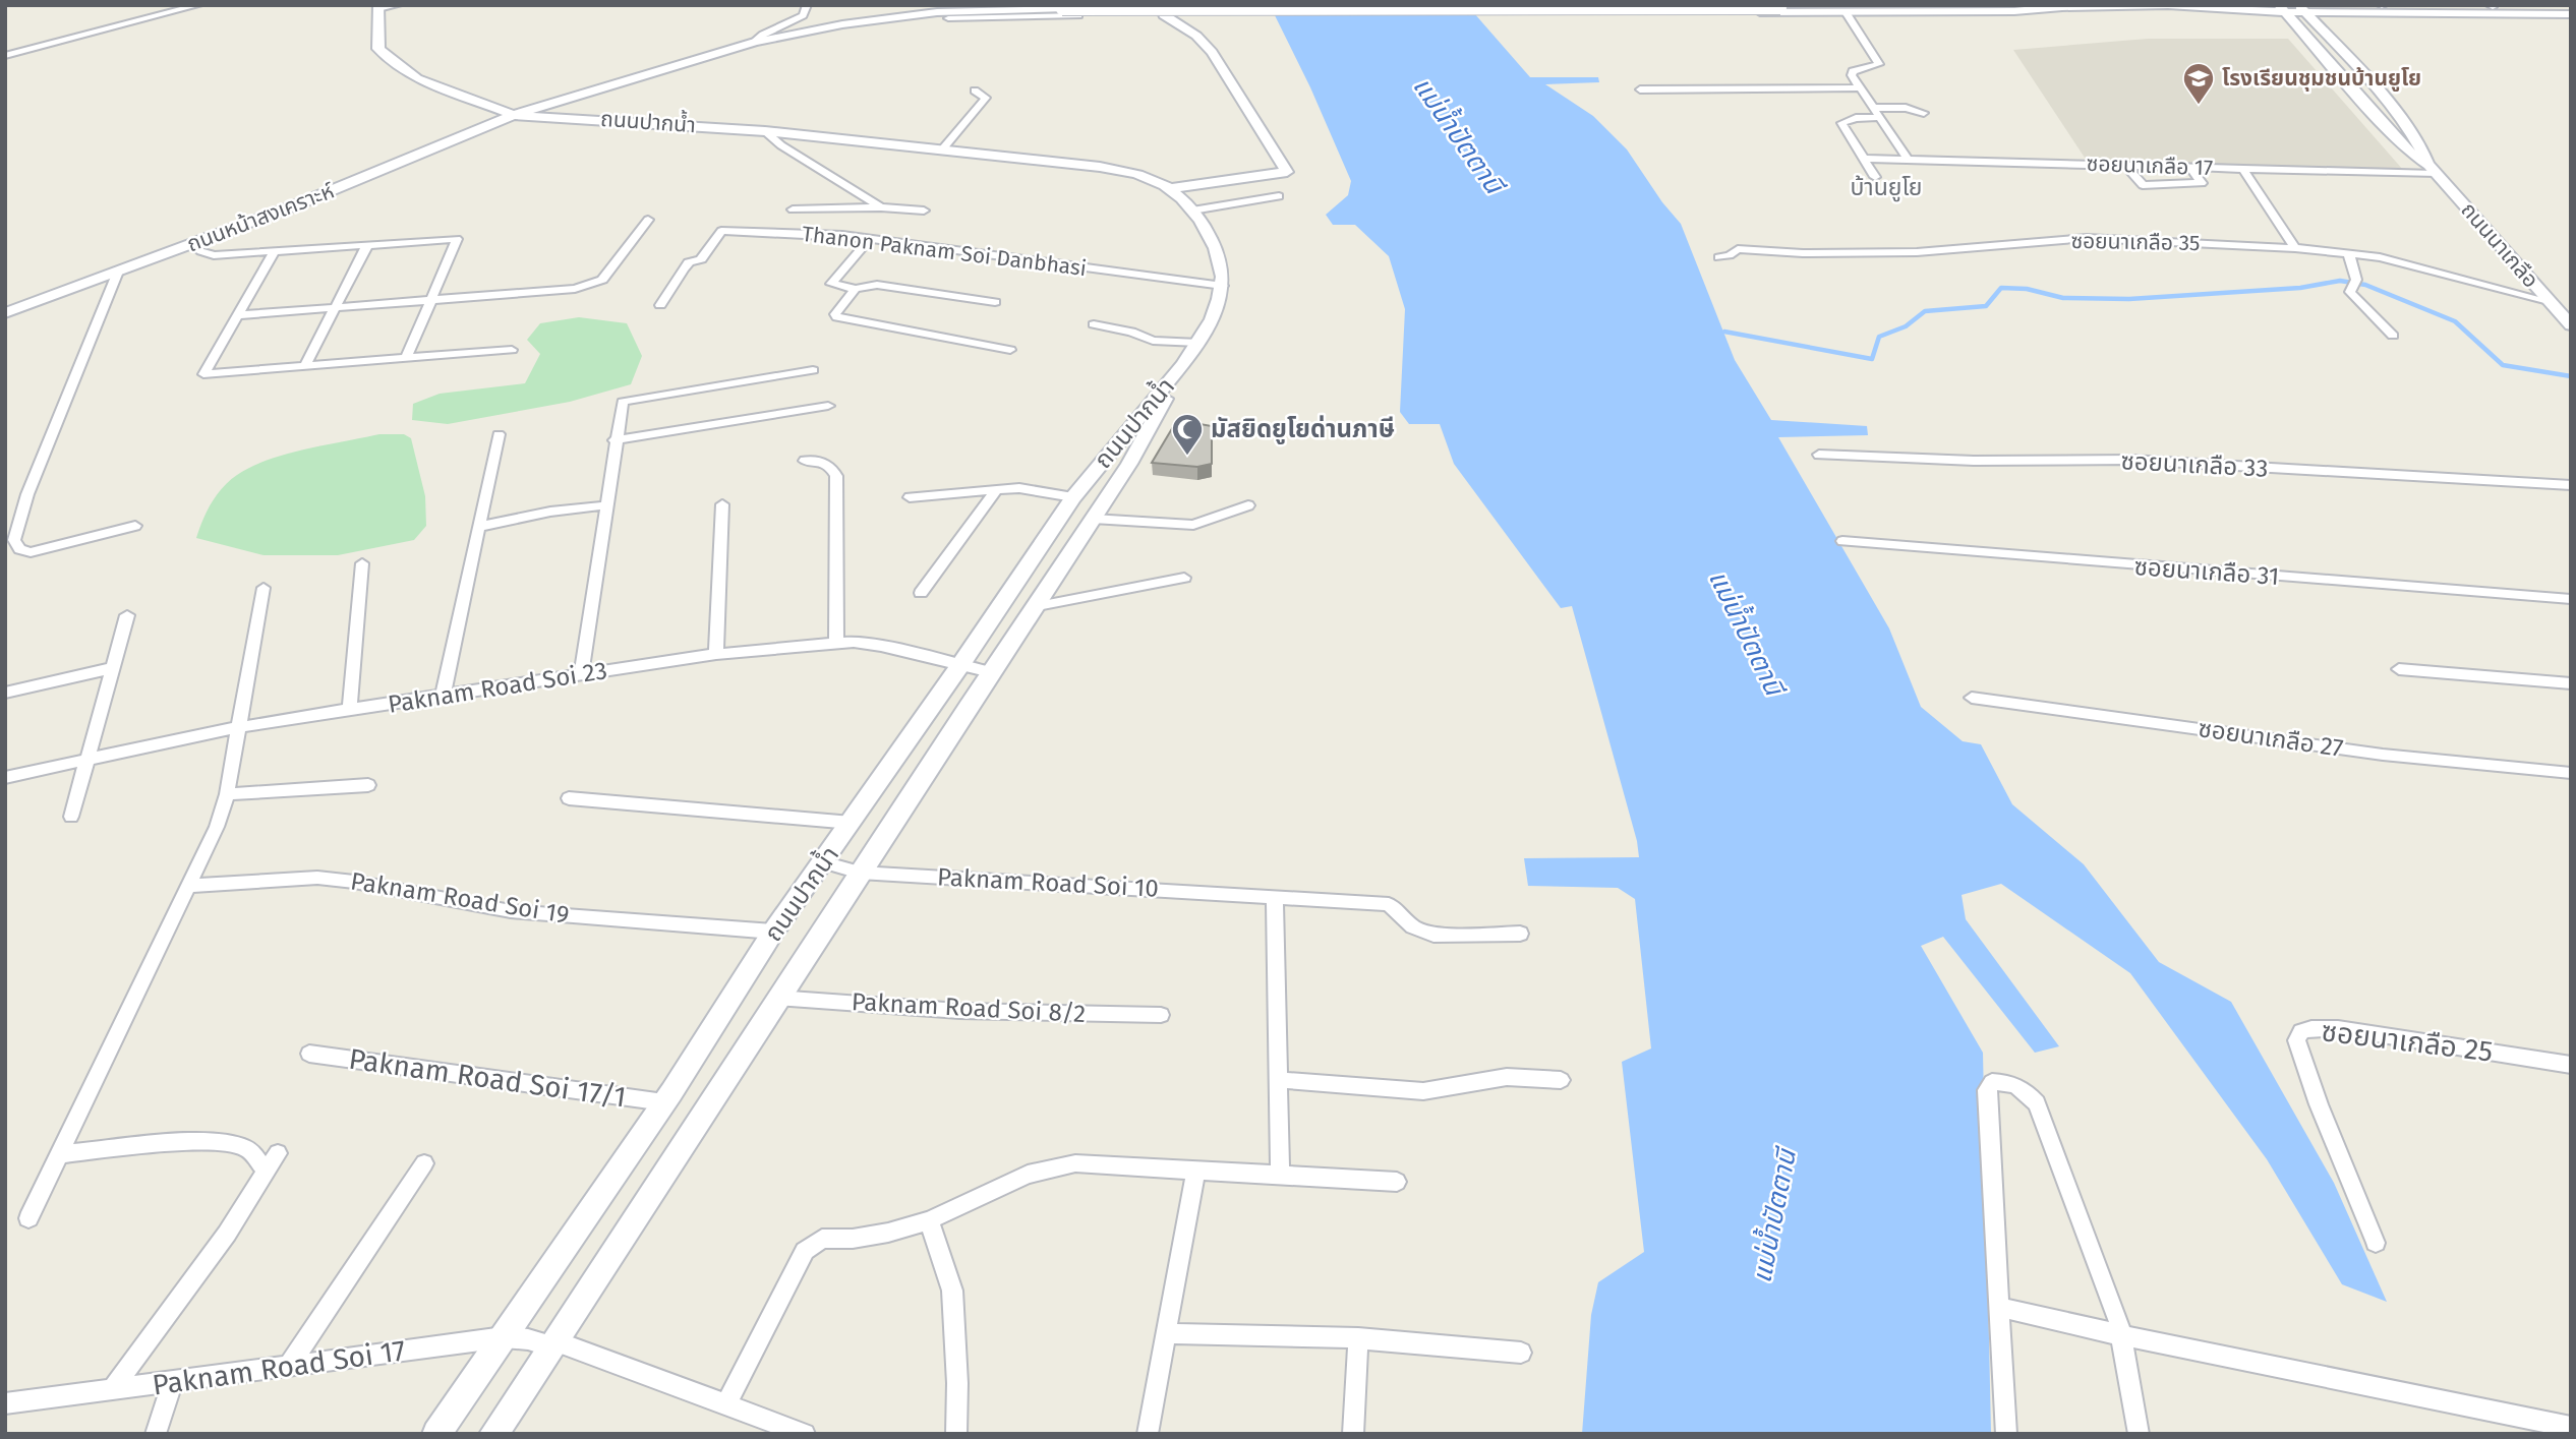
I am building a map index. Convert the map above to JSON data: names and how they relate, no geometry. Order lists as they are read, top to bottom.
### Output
{
  "streets": {
    "main road": ["ถนนปากน้ำ", "ถนนหน้าสงเคราะห์", "ถนนนาเกลือ"],
    "street": [
      "ซอยนาเกลือ 17",
      "ซอยนาเกลือ 35",
      "Thanon Paknam Soi Danbhasi",
      "ซอยนาเกลือ 33",
      "ซอยนาเกลือ 31",
      "Paknam Road Soi 23",
      "ซอยนาเกลือ 27",
      "Paknam Road Soi 10",
      "Paknam Road Soi 19",
      "Paknam Road Soi 8/2",
      "ซอยนาเกลือ 25",
      "Paknam Road Soi 17/1",
      "Paknam Road Soi 17"
    ]
  },
  "crossings": [
    ["ถนนปากน้ำ", "ถนนหน้าสงเคราะห์"],
    ["ถนนปากน้ำ", "Thanon Paknam Soi Danbhasi"],
    ["ถนนปากน้ำ", "Paknam Road Soi 23"],
    ["ถนนปากน้ำ", "Paknam Road Soi 10"],
    ["ถนนปากน้ำ", "Paknam Road Soi 19"],
    ["ถนนปากน้ำ", "Paknam Road Soi 8/2"],
    ["ถนนปากน้ำ", "Paknam Road Soi 17/1"],
    ["ถนนปากน้ำ", "Paknam Road Soi 17"],
    ["ซอยนาเกลือ 17", "ถนนนาเกลือ"],
    ["ซอยนาเกลือ 35", "ถนนนาเกลือ"]
  ],
  "districts": ["บ้านยูโย"],
  "water": ["แม่น้ำปัตตานี"],
  "places": {
    "school or university": ["โรงเรียนชุมชนบ้านยูโย"],
    "mosque": ["มัสยิดยูโยด่านภาษี"]
  }
}
